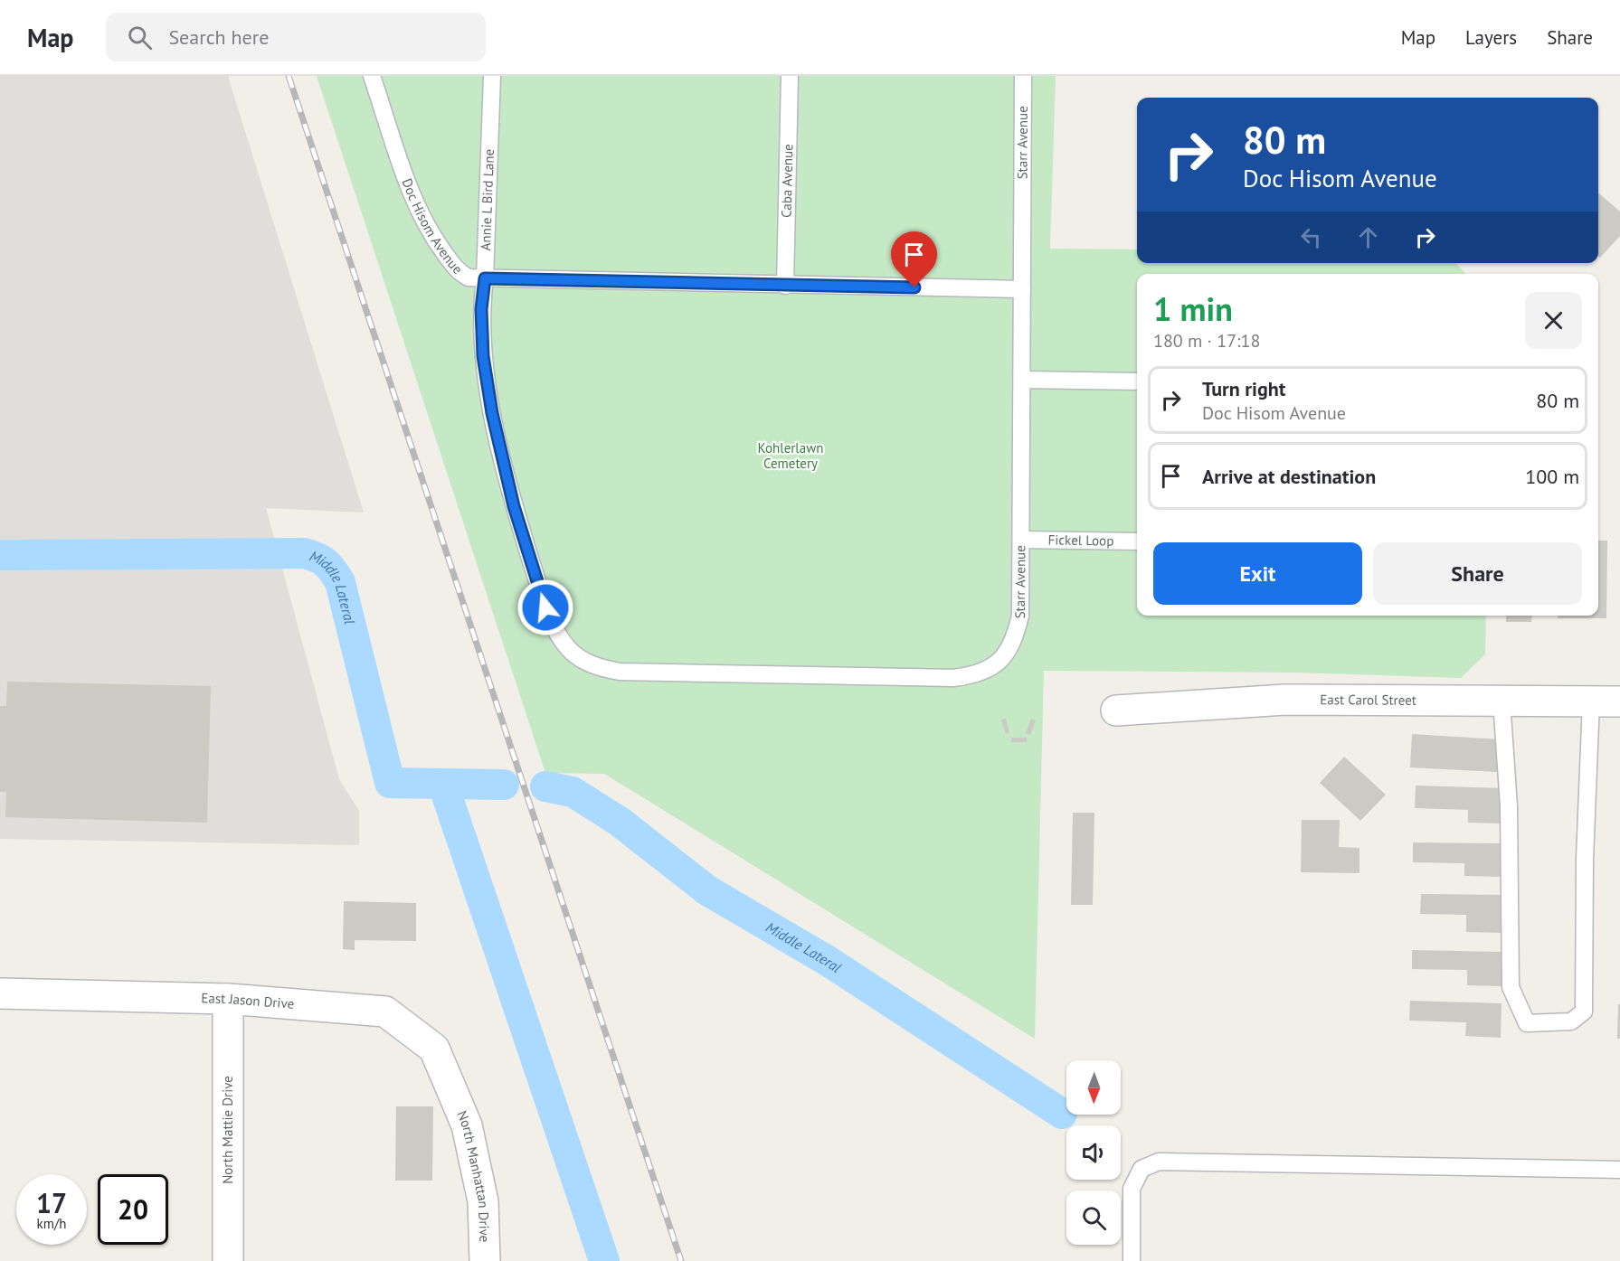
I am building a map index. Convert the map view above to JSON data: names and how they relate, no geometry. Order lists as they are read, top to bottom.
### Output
{
  "streets": {
    "street": [
      "East Carol Street",
      "East Jason Drive",
      "North Mattie Drive",
      "North Manhattan Drive"
    ],
    "lane": [
      "Starr Avenue",
      "Caba Avenue",
      "Annie L Bird Lane",
      "Doc Hisom Avenue",
      "Fickel Loop"
    ]
  },
  "crossings": [
    ["Starr Avenue", "Annie L Bird Lane"],
    ["Starr Avenue", "Doc Hisom Avenue"],
    ["Starr Avenue", "Fickel Loop"],
    ["Caba Avenue", "Doc Hisom Avenue"],
    ["Annie L Bird Lane", "Doc Hisom Avenue"],
    ["East Jason Drive", "North Mattie Drive"],
    ["East Jason Drive", "North Manhattan Drive"]
  ],
  "water": ["Middle Lateral"],
  "parks": ["Kohlerlawn Cemetery"],
  "north": "bottom",
  "page": {
    "header": "Map",
    "search": "Search here",
    "nav": ["Map", "Layers", "Share"],
    "turn": ["80 m", "Doc Hisom Avenue"],
    "heading": ["1 min", "180 m · 17:18"],
    "list": [
      {
        "name": "Turn right",
        "note": "Doc Hisom Avenue",
        "value": "80 m"
      },
      {
        "name": "Arrive at destination",
        "value": "100 m"
      }
    ],
    "buttons": ["Exit", "Share"],
    "speed": "17 km/h",
    "limit": "20"
  }
}
